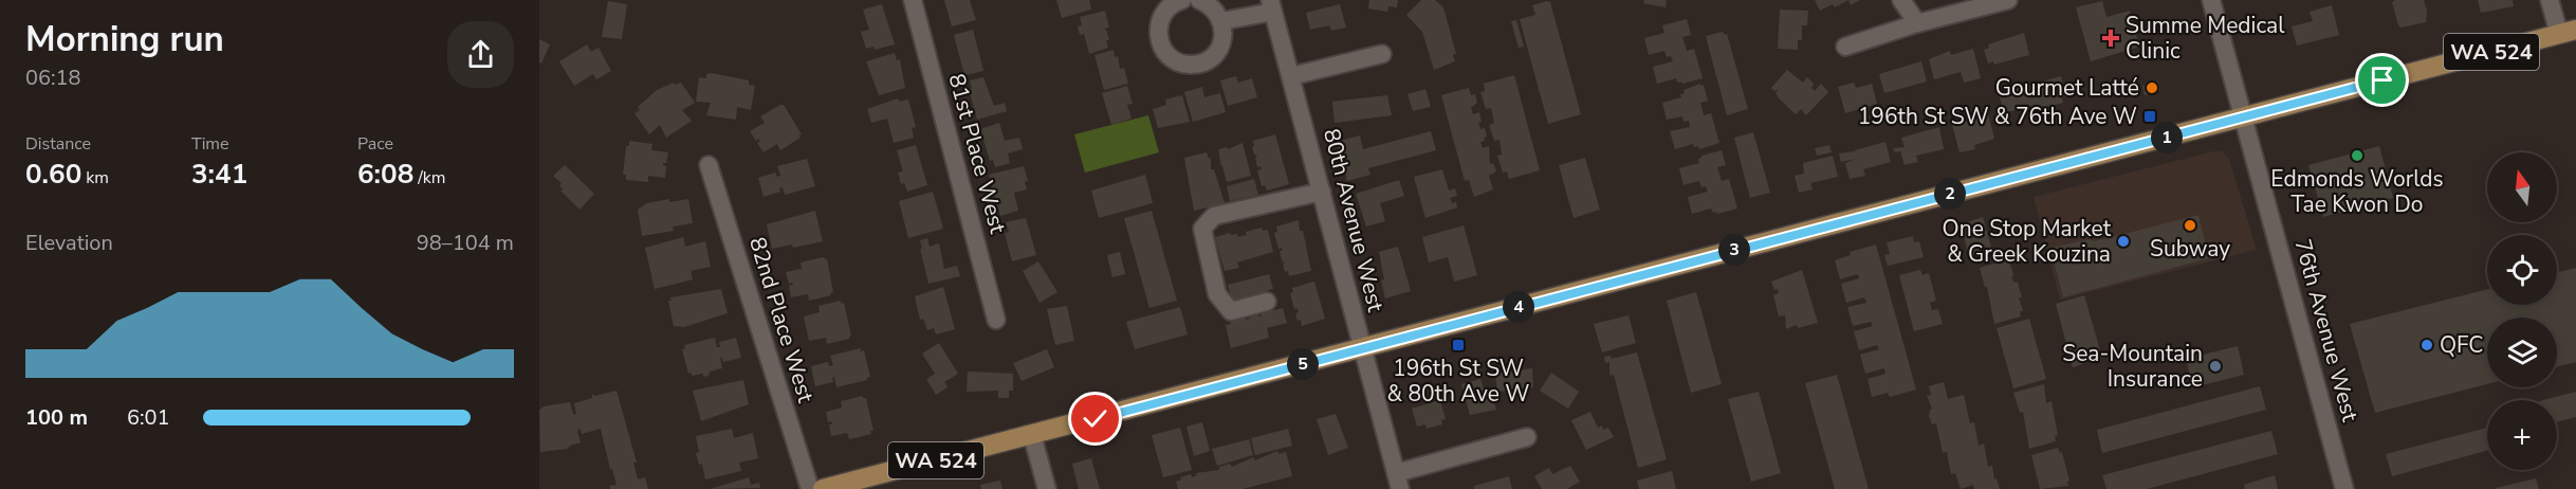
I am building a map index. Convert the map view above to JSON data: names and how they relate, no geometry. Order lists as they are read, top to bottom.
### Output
{
  "streets": {
    "main road": ["WA 524"],
    "street": [
      "81st Place West",
      "80th Avenue West",
      "82nd Place West",
      "76th Avenue West"
    ]
  },
  "crossings": [
    ["WA 524", "80th Avenue West"],
    ["WA 524", "76th Avenue West"]
  ],
  "places": {
    "health": ["Summe Medical Clinic"],
    "other": [
      "Gourmet Latté",
      "Edmonds Worlds Tae Kwon Do",
      "Subway",
      "One Stop Market & Greek Kouzina",
      "QFC",
      "Sea-Mountain Insurance"
    ],
    "transit": ["196th St SW & 76th Ave W", "196th St SW & 80th Ave W"]
  },
  "north": "top",
  "page": {
    "heading": ["Morning run", "06:18"],
    "stats": [
      ["Distance", "0.60 km"],
      ["Time", "3:41"],
      ["Pace", "6:08 /km"]
    ],
    "pins": [
      "1",
      "2",
      "3",
      "4",
      "5"
    ],
    "map_buttons": "+",
    "chart": ["Elevation", "98–104 m"],
    "list": [
      {
        "name": "100 m",
        "note": "6:01"
      }
    ]
  }
}
